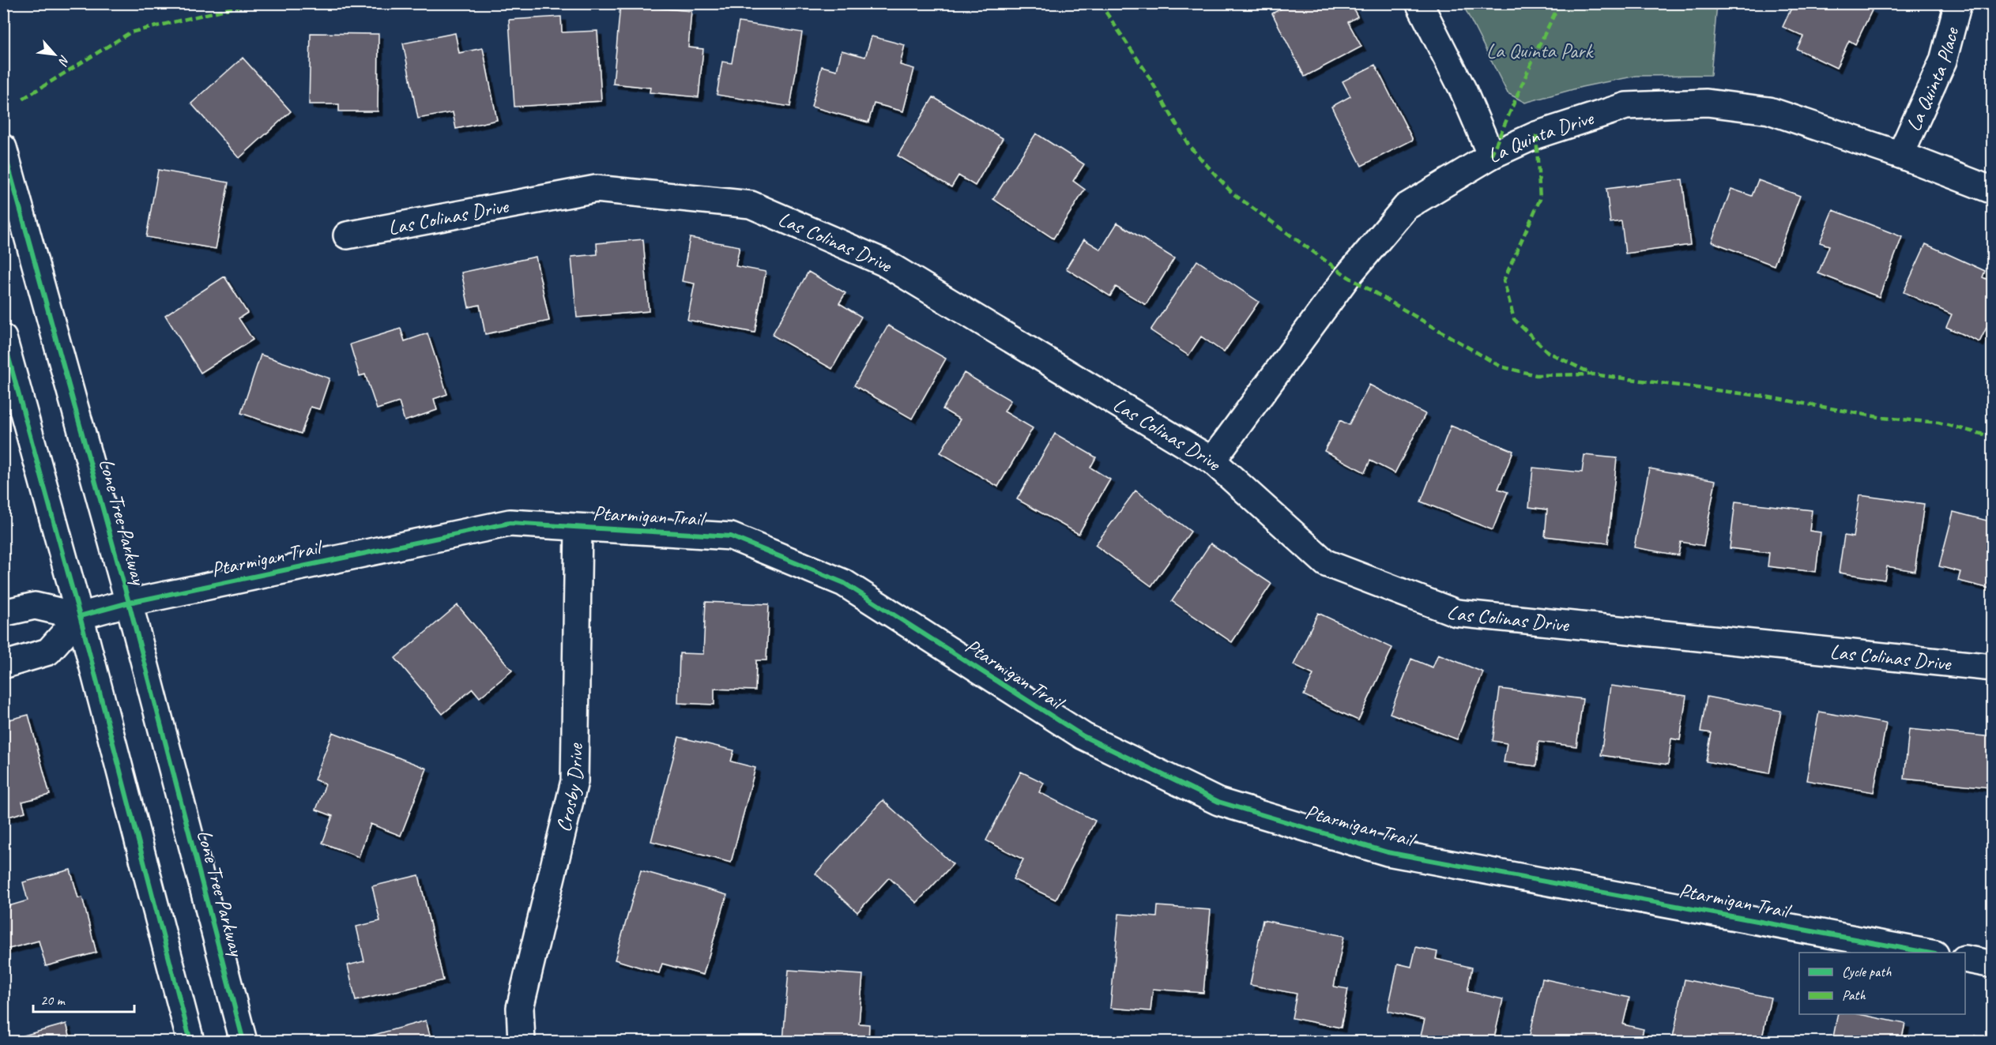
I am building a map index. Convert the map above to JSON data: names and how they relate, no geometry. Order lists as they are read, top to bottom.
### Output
{
  "streets": {
    "street": [
      "La Quinta Place",
      "La Quinta Drive",
      "Las Colinas Drive",
      "Ptarmigan Trail",
      "Lone Tree Parkway",
      "Crosby Drive"
    ]
  },
  "crossings": [
    ["La Quinta Place", "La Quinta Drive"],
    ["La Quinta Drive", "Las Colinas Drive"],
    ["Ptarmigan Trail", "Lone Tree Parkway"],
    ["Ptarmigan Trail", "Crosby Drive"]
  ],
  "parks": ["La Quinta Park"],
  "legend": ["Cycle path", "Path"],
  "scale_bar": "20 m",
  "north": "bottom right"
}
